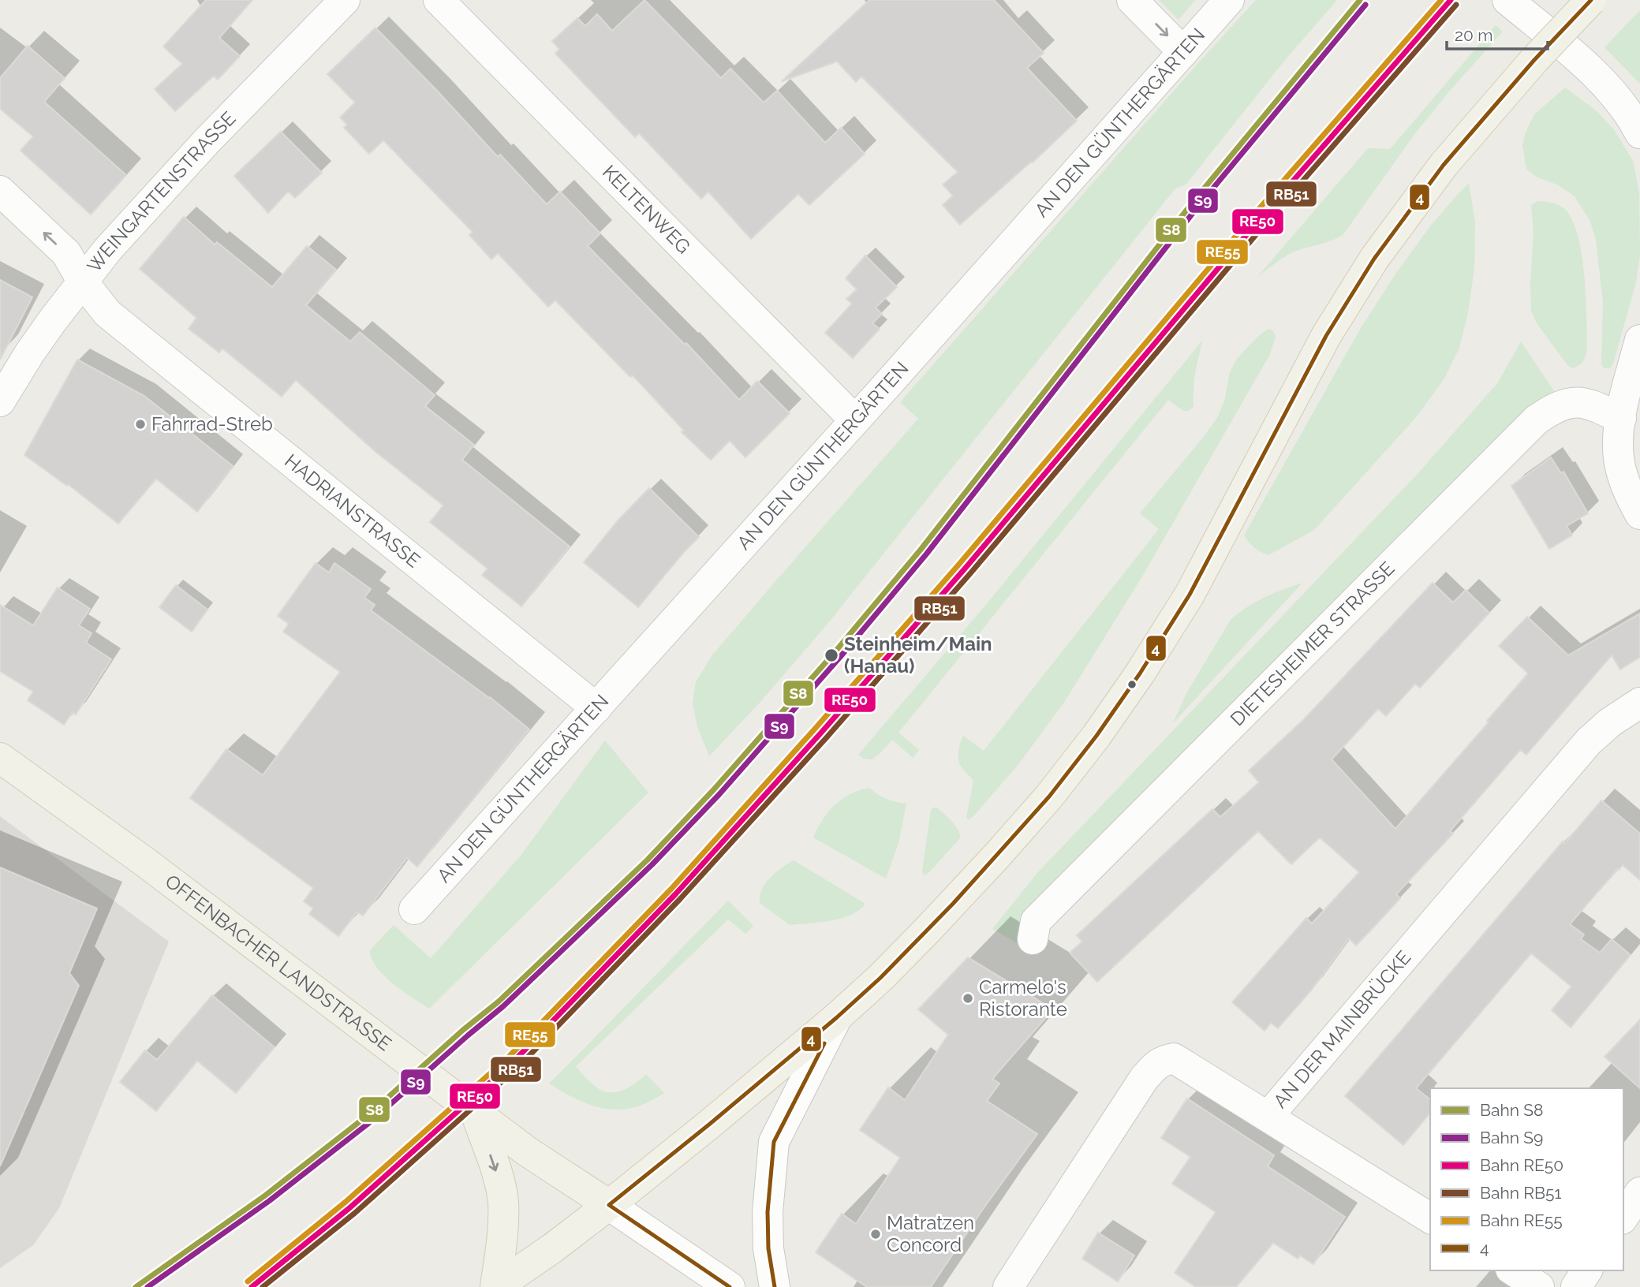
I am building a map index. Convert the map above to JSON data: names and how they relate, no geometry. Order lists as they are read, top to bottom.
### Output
{
  "streets": {
    "main road": ["OFFENBACHER LANDSTRASSE"],
    "street": [
      "AN DEN GÜNTHERGÄRTEN",
      "WEINGARTENSTRASSE",
      "KELTENWEG",
      "HADRIANSTRASSE",
      "DIETESHEIMER STRASSE",
      "AN DER MAINBRÜCKE"
    ]
  },
  "crossings": [
    ["AN DEN GÜNTHERGÄRTEN", "KELTENWEG"],
    ["AN DEN GÜNTHERGÄRTEN", "HADRIANSTRASSE"],
    ["WEINGARTENSTRASSE", "HADRIANSTRASSE"]
  ],
  "places": [
    "Fahrrad-Streb",
    "Steinheim/Main (Hanau)",
    "Carmelo's Ristorante",
    "Matratzen Concord"
  ],
  "lines": [
    "rail line S8",
    "rail line RE50",
    "rail line RE55",
    "transit line 4",
    "rail line S9",
    "rail line RB51"
  ],
  "legend": [
    "Bahn S8",
    "Bahn S9",
    "Bahn RE50",
    "Bahn RB51",
    "Bahn RE55",
    "4"
  ],
  "scale_bar": "20 m"
}
